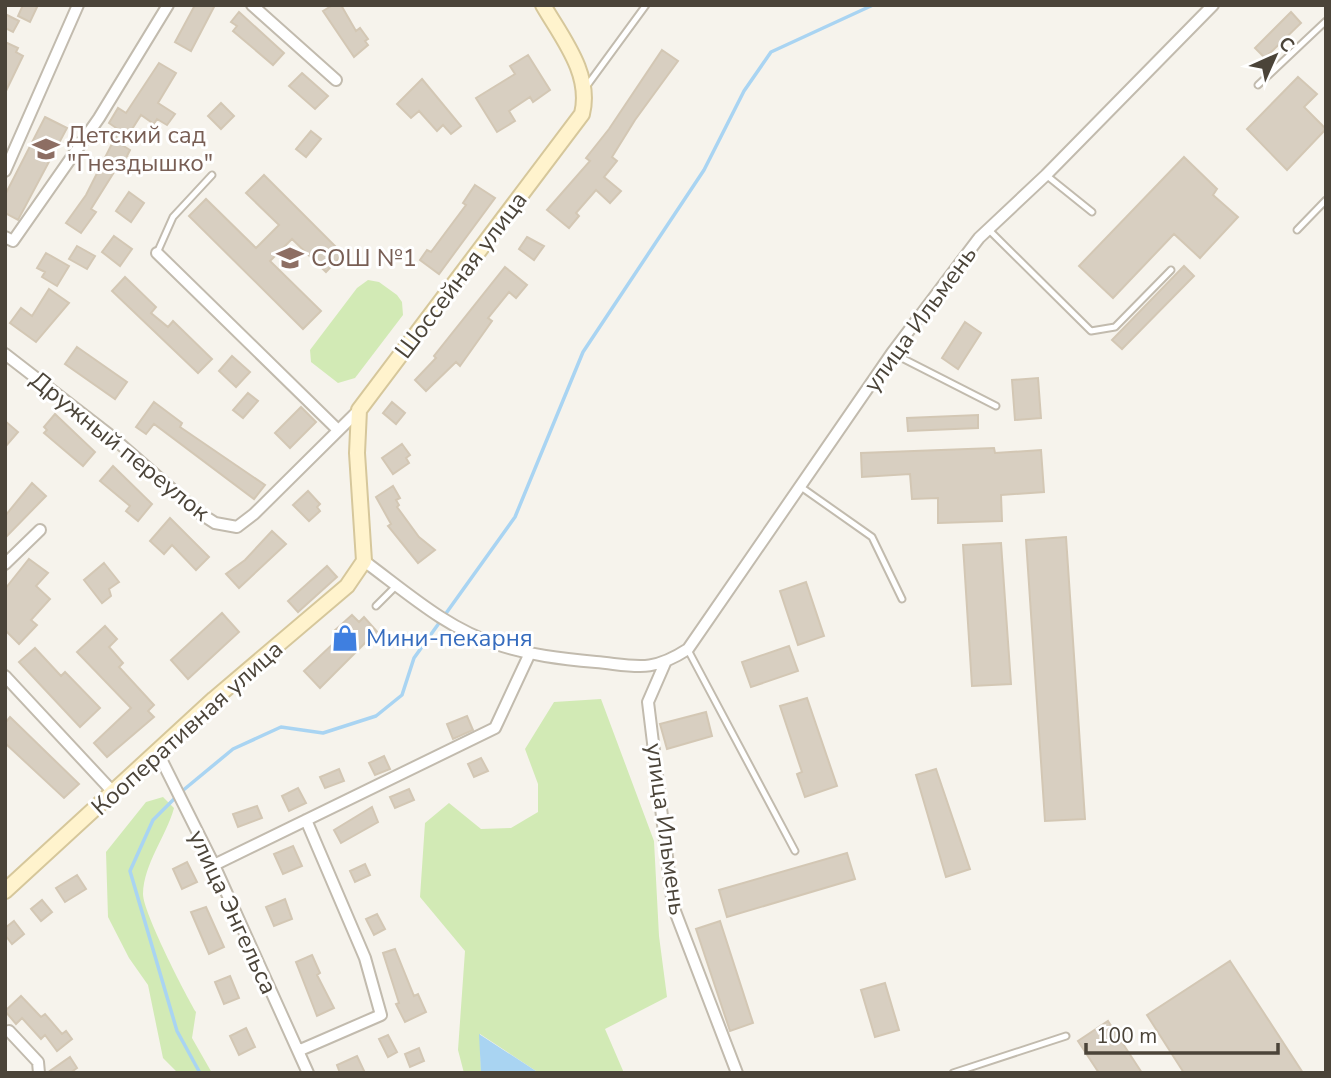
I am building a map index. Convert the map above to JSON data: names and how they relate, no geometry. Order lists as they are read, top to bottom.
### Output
{
  "streets": {
    "street": [
      "Шоссейная улица",
      "улица Ильмень",
      "Дружный переулок",
      "Кооперативная улица",
      "улица Энгельса"
    ]
  },
  "crossings": [
    ["Шоссейная улица", "Дружный переулок"],
    ["улица Ильмень", "Кооперативная улица"],
    ["Кооперативная улица", "улица Энгельса"]
  ],
  "places": {
    "school or university": ["Детский сад \"Гнездышко\"", "СОШ №1"],
    "shop": ["Мини-пекарня"]
  },
  "scale_bar": "100 m",
  "north": "top right"
}
